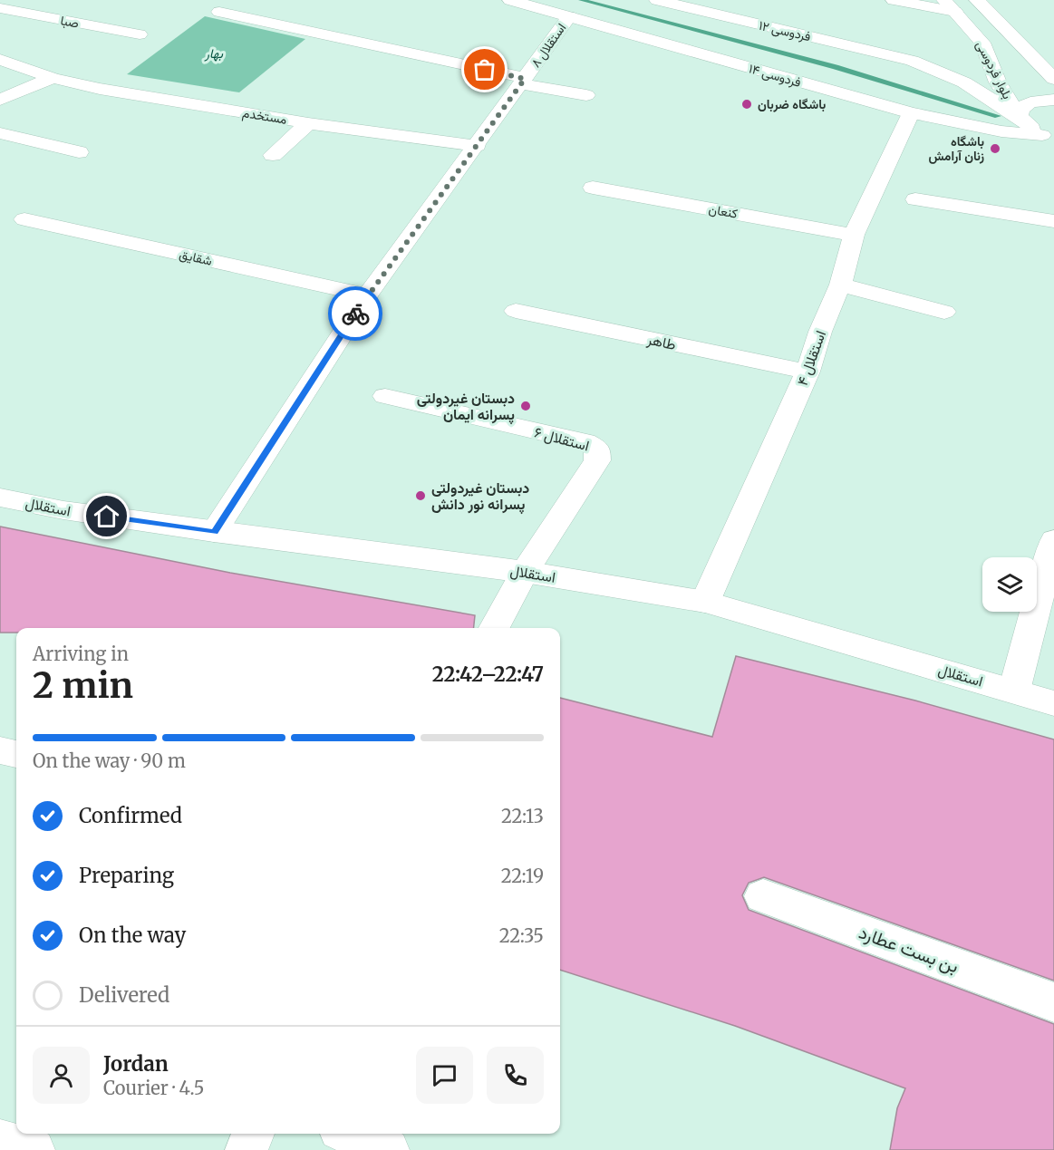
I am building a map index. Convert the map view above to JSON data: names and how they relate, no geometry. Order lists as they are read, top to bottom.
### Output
{
  "streets": {
    "street": [
      "صبا",
      "فردوسی ۱۲",
      "استقلال ۸",
      "بلوار فردوسی",
      "فردوسی ۱۴",
      "مستخدم",
      "کنعان",
      "شقایق",
      "طاهر",
      "استقلال ۴",
      "استقلال ۶",
      "استقلال",
      "بن بست عطارد"
    ]
  },
  "crossings": [
    ["استقلال ۸", "فردوسی ۱۴"],
    ["استقلال ۸", "مستخدم"],
    ["استقلال ۸", "شقایق"],
    ["استقلال ۸", "استقلال"],
    ["فردوسی ۱۴", "استقلال ۴"],
    ["کنعان", "استقلال ۴"],
    ["طاهر", "استقلال ۴"],
    ["استقلال ۴", "استقلال"],
    ["استقلال ۶", "استقلال"]
  ],
  "parks": ["بهار"],
  "places": [
    "باشگاه ضربان",
    "باشگاه زنان آرامش",
    "دبستان غیردولتی پسرانه ایمان",
    "دبستان غیردولتی پسرانه نور دانش"
  ],
  "page": {
    "heading": ["2 min", "Arriving in", "22:42–22:47"],
    "panel": ["Jordan", "Courier · 4.5"],
    "bar": "On the way · 90 m",
    "list": [
      ["Confirmed", "22:13"],
      ["Preparing", "22:19"],
      ["On the way", "22:35"],
      "Delivered"
    ]
  }
}
